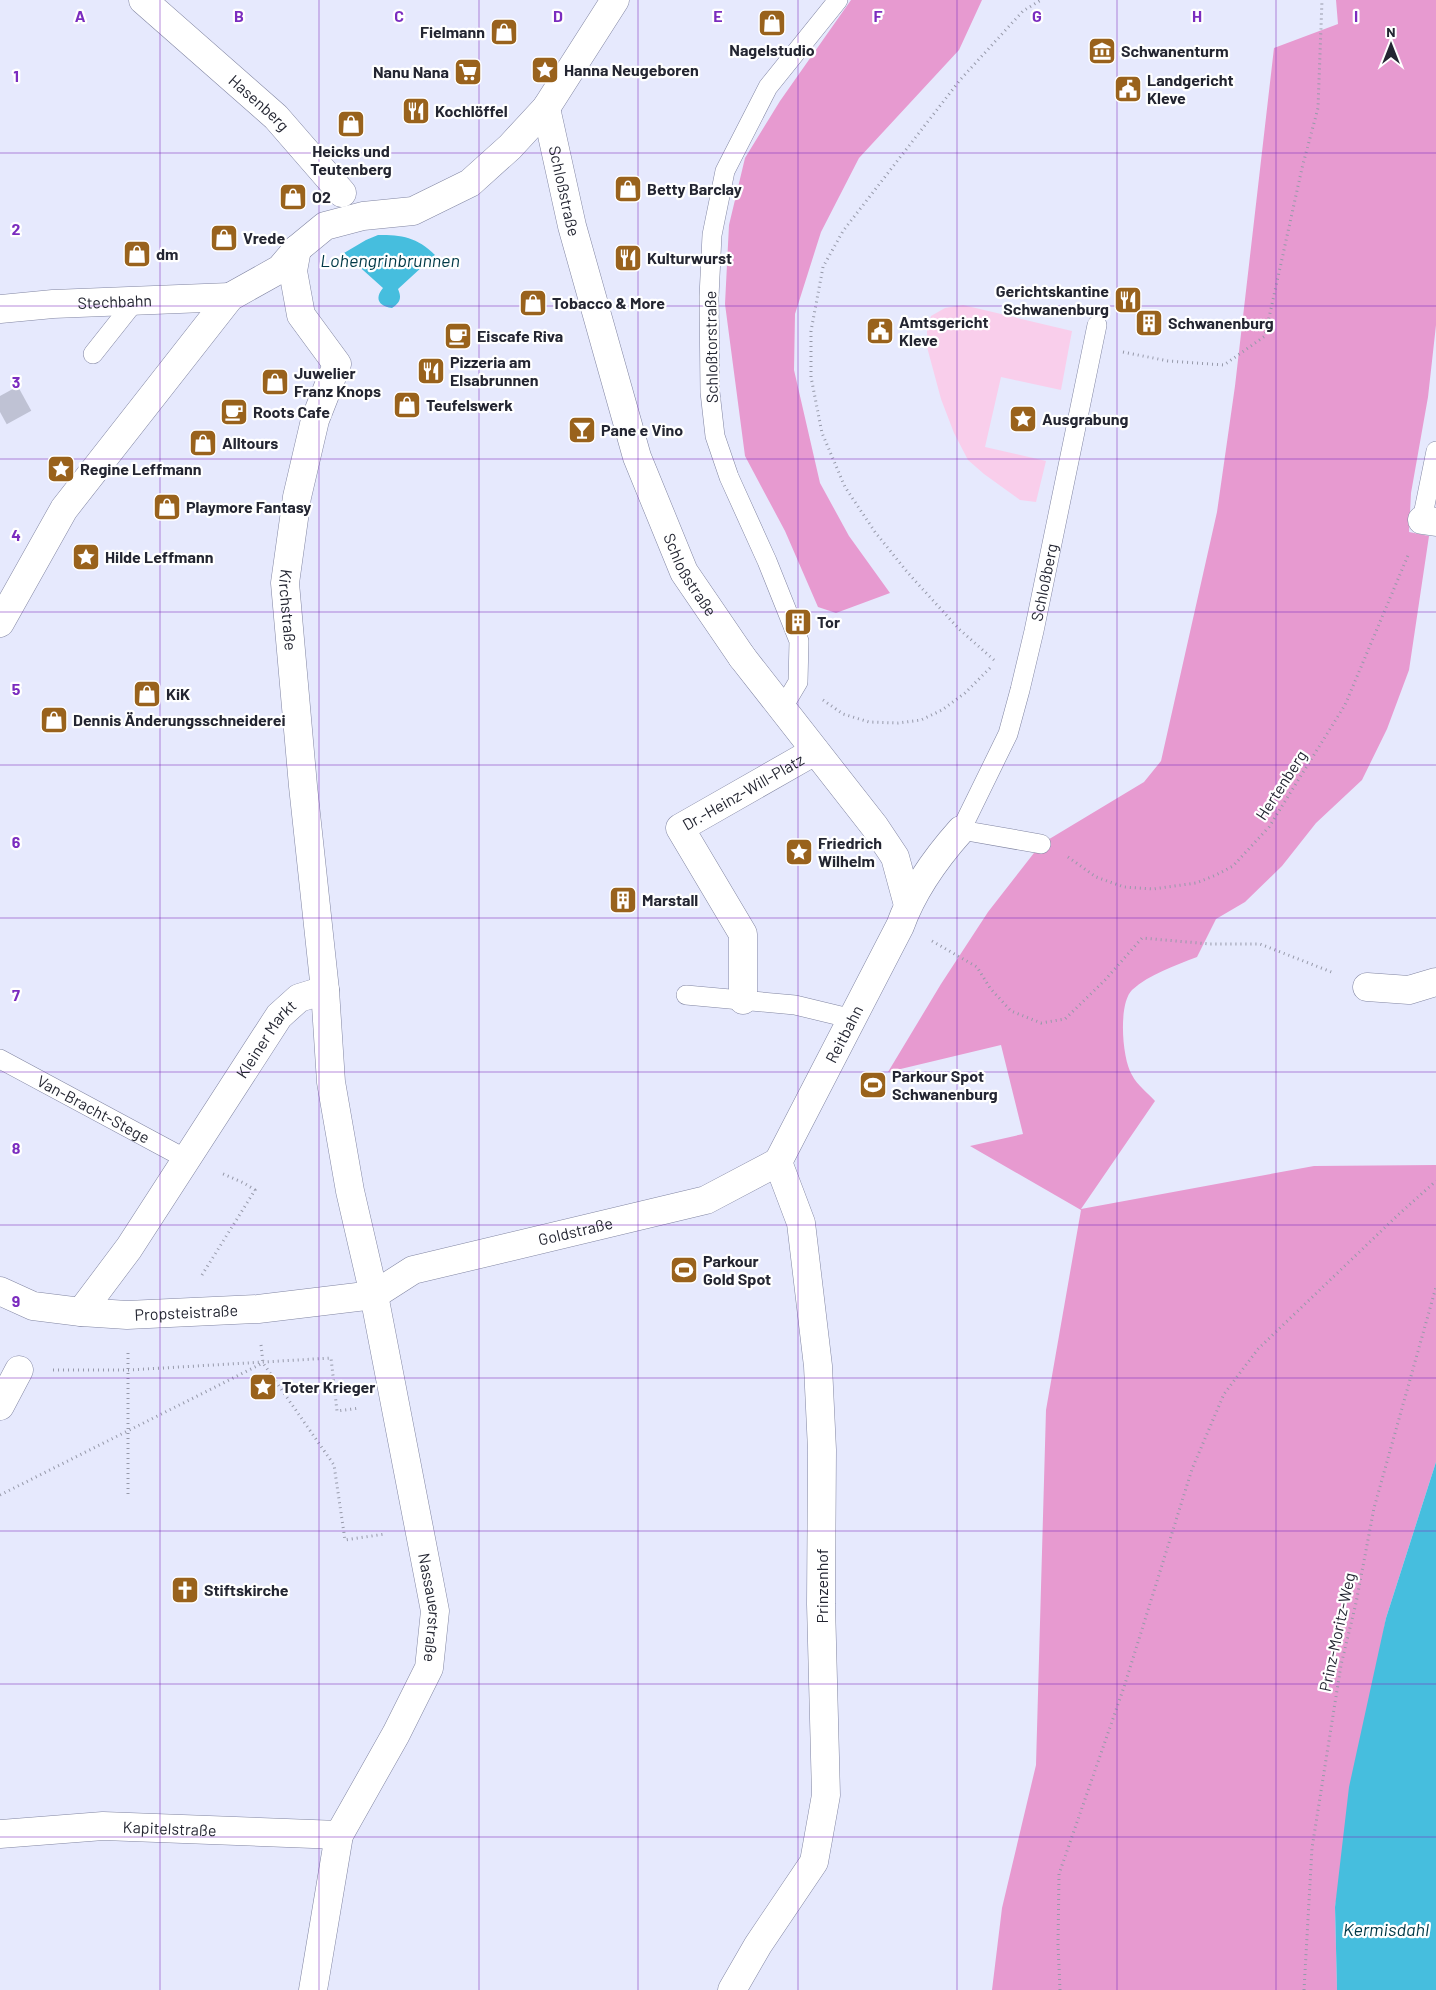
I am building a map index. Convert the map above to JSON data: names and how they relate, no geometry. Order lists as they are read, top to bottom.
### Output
{
  "streets": {
    "street": [
      "Hasenberg",
      "Schloßstraße",
      "Stechbahn",
      "Kirchstraße",
      "Dr.-Heinz-Will-Platz",
      "Reitbahn",
      "Kleiner Markt",
      "Goldstraße",
      "Propsteistraße",
      "Prinzenhof",
      "Nassauerstraße",
      "Kapitelstraße"
    ],
    "lane": ["Schloßtorstraße", "Schloßberg", "Van-Bracht-Stege"],
    "path": ["Hertenberg", "Prinz-Moritz-Weg"]
  },
  "crossings": [
    ["Schloßstraße", "Schloßtorstraße"],
    ["Schloßstraße", "Dr.-Heinz-Will-Platz"],
    ["Schloßstraße", "Reitbahn"],
    ["Kirchstraße", "Kleiner Markt"],
    ["Reitbahn", "Goldstraße"],
    ["Reitbahn", "Prinzenhof"],
    ["Kleiner Markt", "Van-Bracht-Stege"],
    ["Kleiner Markt", "Goldstraße"],
    ["Kleiner Markt", "Propsteistraße"],
    ["Kleiner Markt", "Nassauerstraße"],
    ["Goldstraße", "Propsteistraße"],
    ["Goldstraße", "Prinzenhof"],
    ["Goldstraße", "Nassauerstraße"],
    ["Propsteistraße", "Nassauerstraße"],
    ["Nassauerstraße", "Kapitelstraße"]
  ],
  "water": ["Lohengrinbrunnen", "Kermisdahl"],
  "places": {
    "shop": [
      "Nagelstudio",
      "Fielmann",
      "Heicks und Teutenberg",
      "Betty Barclay",
      "O2",
      "Vrede",
      "dm",
      "Tobacco & More",
      "Juwelier Franz Knops",
      "Teufelswerk",
      "Alltours",
      "Playmore Fantasy",
      "KiK",
      "Dennis Änderungsschneiderei"
    ],
    "museum": ["Schwanenturm"],
    "place": [
      "Hanna Neugeboren",
      "Ausgrabung",
      "Regine Leffmann",
      "Hilde Leffmann",
      "Friedrich Wilhelm",
      "Toter Krieger"
    ],
    "supermarket": ["Nanu Nana"],
    "public building": ["Landgericht Kleve", "Amtsgericht Kleve"],
    "restaurant": [
      "Kochlöffel",
      "Kulturwurst",
      "Gerichtskantine Schwanenburg",
      "Pizzeria am Elsabrunnen"
    ],
    "building": ["Schwanenburg", "Tor", "Marstall"],
    "cafe": ["Eiscafe Riva", "Roots Cafe"],
    "bar": ["Pane e Vino"],
    "sports": ["Parkour Spot Schwanenburg", "Parkour Gold Spot"],
    "church": ["Stiftskirche"]
  },
  "north": "top",
  "grid": {
    "columns": [
      "A",
      "B",
      "C",
      "D",
      "E",
      "F",
      "G",
      "H",
      "I"
    ],
    "rows": [
      "1",
      "2",
      "3",
      "4",
      "5",
      "6",
      "7",
      "8",
      "9"
    ]
  }
}
